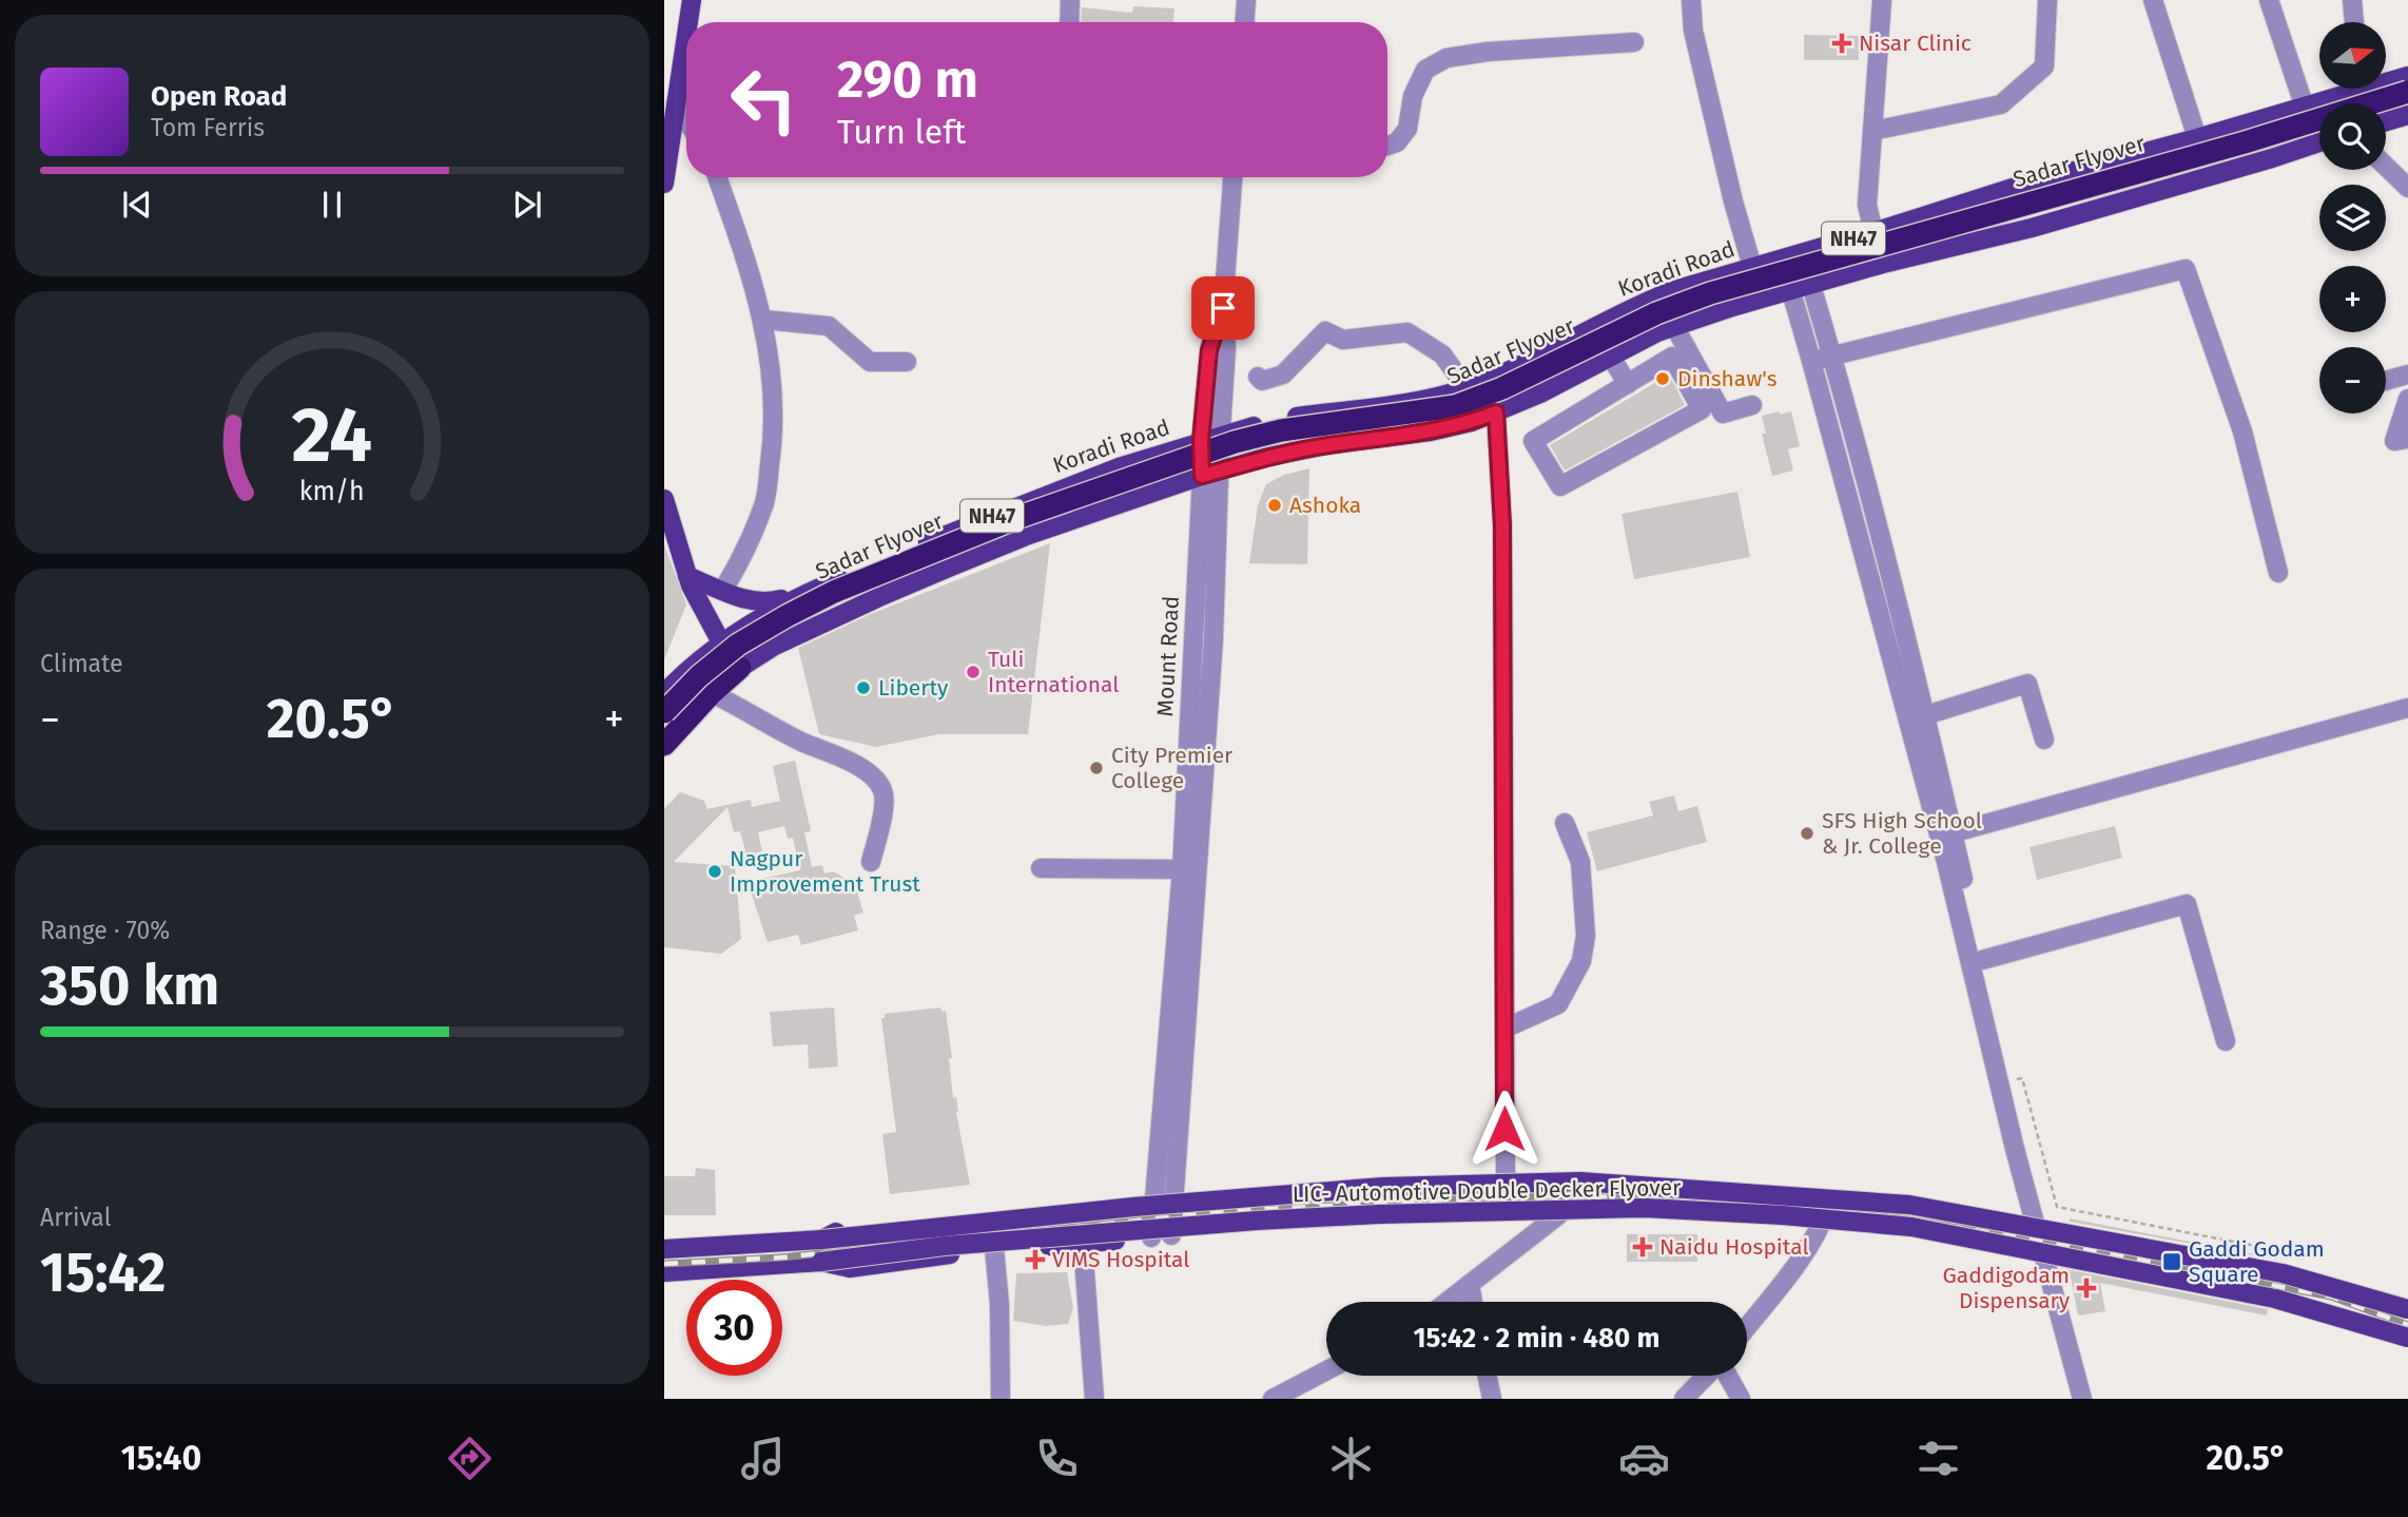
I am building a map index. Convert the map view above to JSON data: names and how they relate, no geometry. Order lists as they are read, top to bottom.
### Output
{
  "streets": {
    "highway": ["Sadar Flyover", "NH47"],
    "main road": ["Koradi Road", "LIC- Automotive Double Decker Flyover"],
    "street": ["Mount Road"]
  },
  "crossings": [
    ["NH47", "Mount Road"],
    ["Koradi Road", "Mount Road"]
  ],
  "places": {
    "health": [
      "Nisar Clinic",
      "Naidu Hospital",
      "VIMS Hospital",
      "Gaddigodam Dispensary"
    ],
    "other": [
      "Dinshaw's",
      "Ashoka",
      "Tuli International",
      "Liberty",
      "City Premier College",
      "SFS High School & Jr. College",
      "Nagpur Improvement Trust"
    ],
    "transit": ["Gaddi Godam Square"]
  },
  "north": "right",
  "page": {
    "map_buttons": ["+", "−"],
    "turn": ["290 m", "Turn left"],
    "song": ["Open Road", "Tom Ferris"],
    "tile": [
      "Climate",
      ["Range · 70%", "350 km"],
      ["Arrival", "15:42"]
    ],
    "heat": ["−", "20.5°", "+"],
    "limit": "30",
    "trip": "15:42 · 2 min · 480 m",
    "tabs": ["15:40", "20.5°"],
    "gauge": ["24", "km/h"]
  }
}
